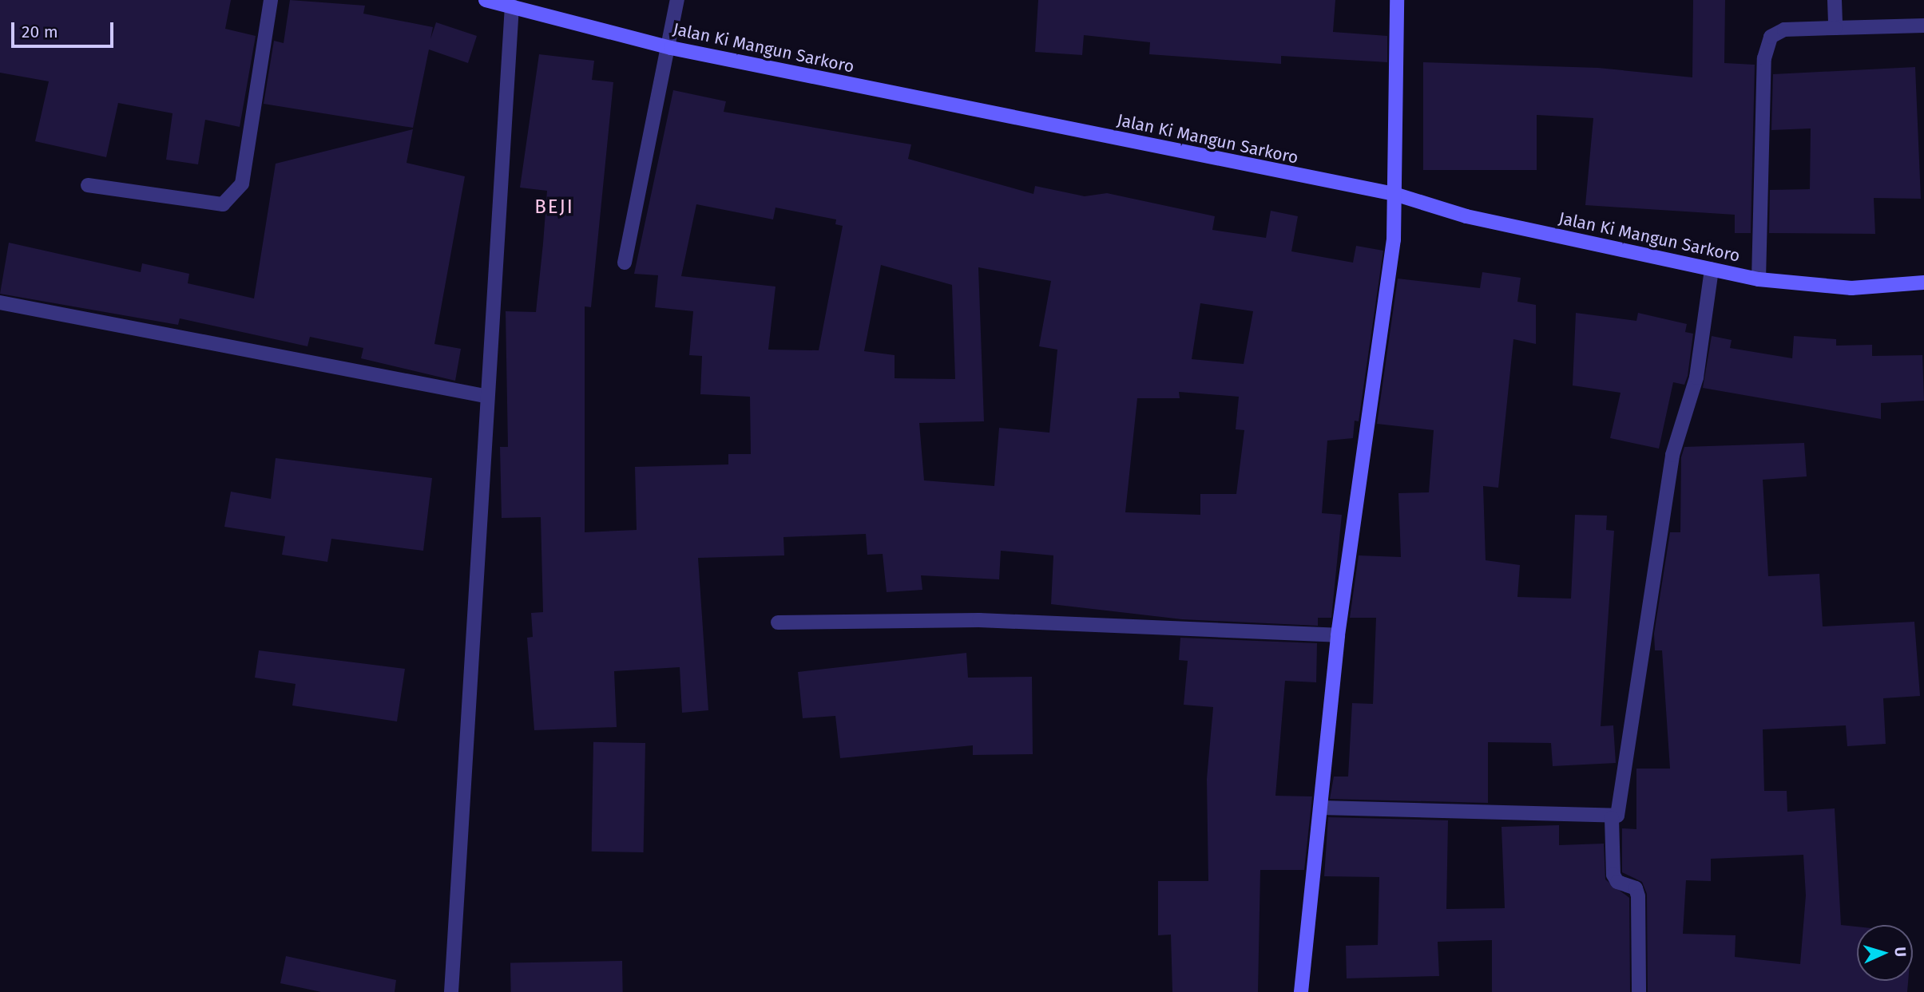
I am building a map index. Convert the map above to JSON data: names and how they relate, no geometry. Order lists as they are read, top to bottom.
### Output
{
  "streets": {
    "main road": ["Jalan Ki Mangun Sarkoro"]
  },
  "districts": ["BEJI"],
  "scale_bar": "20 m",
  "north": "right"
}
